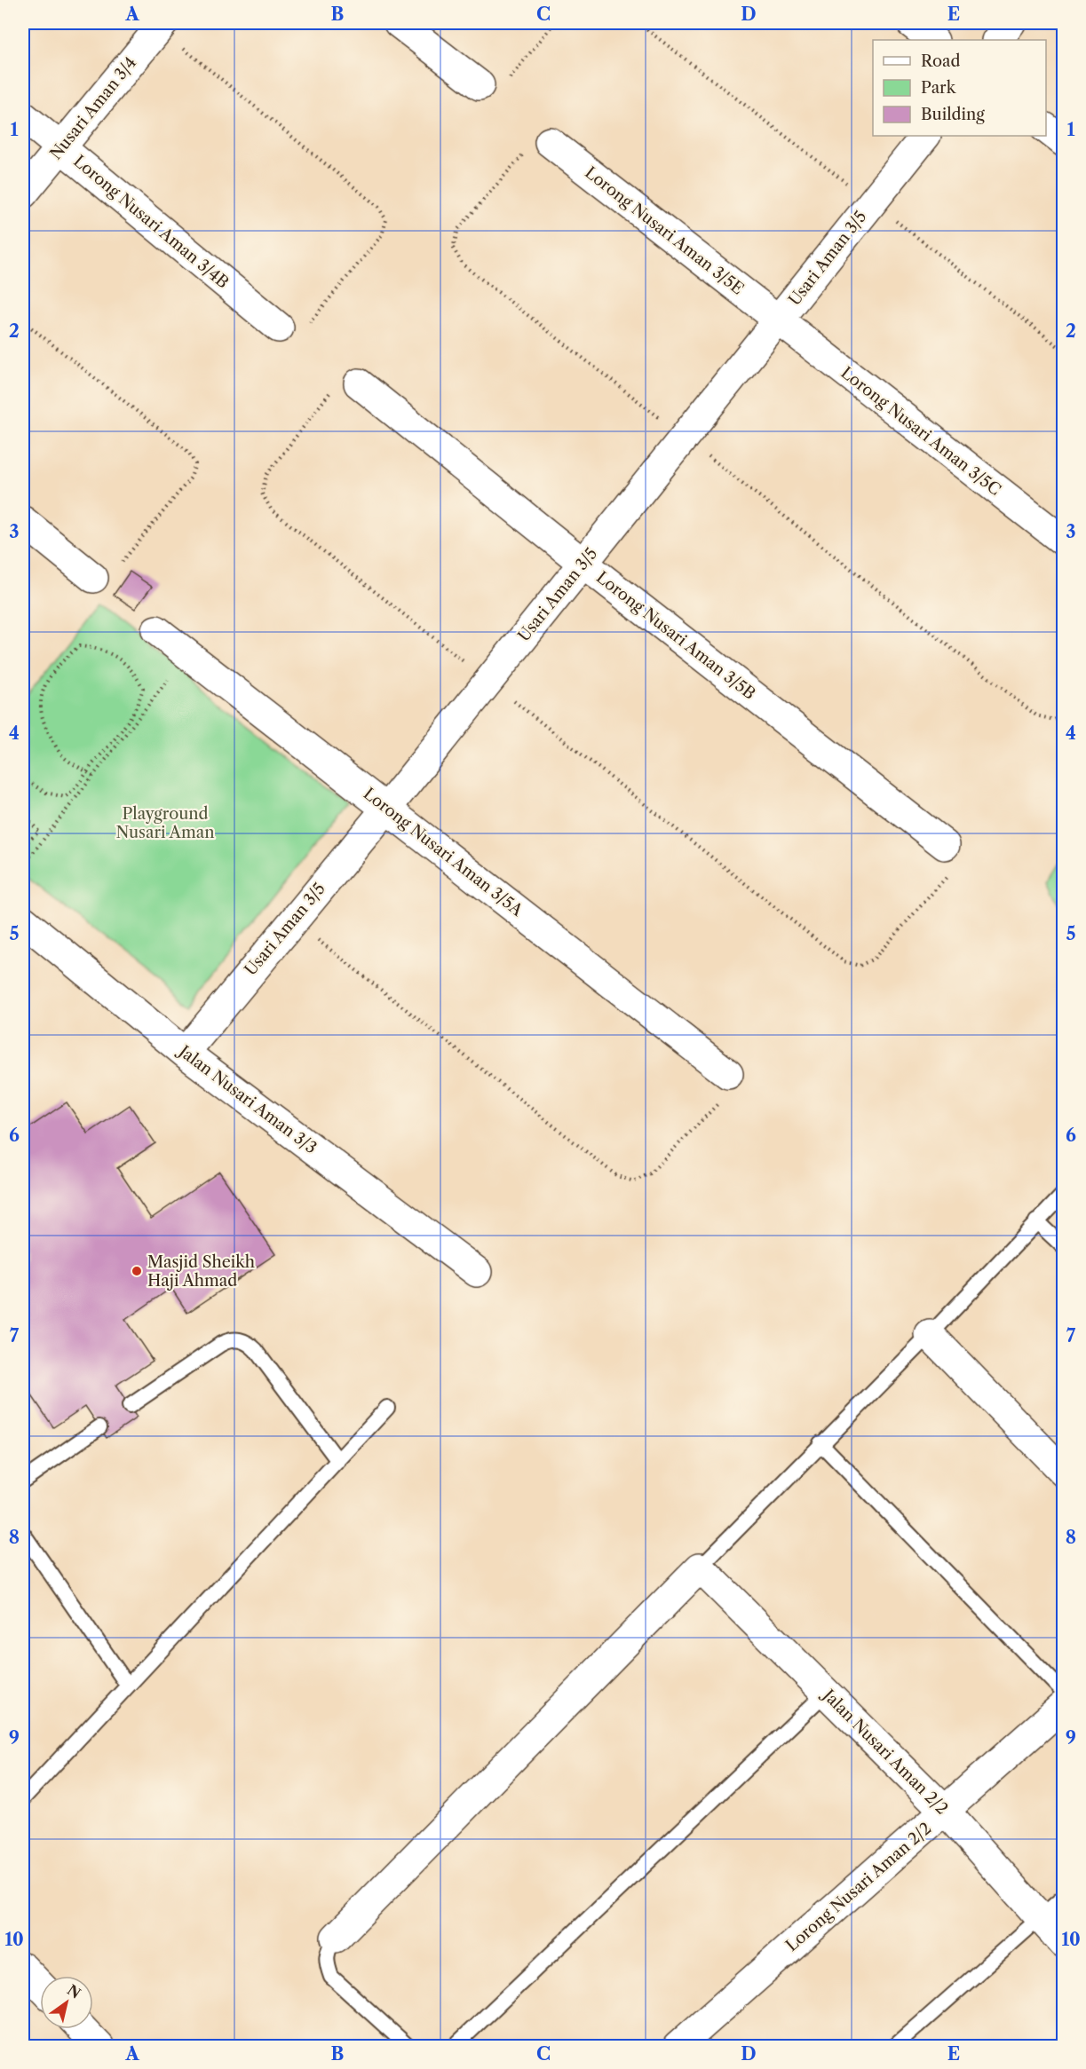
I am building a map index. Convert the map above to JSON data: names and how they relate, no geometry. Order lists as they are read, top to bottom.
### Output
{
  "streets": {
    "street": [
      "Nusari Aman 3/4",
      "Lorong Nusari Aman 3/4B",
      "Lorong Nusari Aman 3/5E",
      "Usari Aman 3/5",
      "Lorong Nusari Aman 3/5C",
      "Lorong Nusari Aman 3/5B",
      "Lorong Nusari Aman 3/5A",
      "Jalan Nusari Aman 3/3",
      "Jalan Nusari Aman 2/2",
      "Lorong Nusari Aman 2/2"
    ]
  },
  "crossings": [
    ["Nusari Aman 3/4", "Lorong Nusari Aman 3/4B"],
    ["Lorong Nusari Aman 3/5E", "Usari Aman 3/5"],
    ["Lorong Nusari Aman 3/5E", "Lorong Nusari Aman 3/5C"],
    ["Usari Aman 3/5", "Lorong Nusari Aman 3/5C"],
    ["Usari Aman 3/5", "Lorong Nusari Aman 3/5B"],
    ["Usari Aman 3/5", "Lorong Nusari Aman 3/5A"],
    ["Usari Aman 3/5", "Jalan Nusari Aman 3/3"],
    ["Jalan Nusari Aman 2/2", "Lorong Nusari Aman 2/2"]
  ],
  "parks": ["Playground Nusari Aman"],
  "places": ["Masjid Sheikh Haji Ahmad"],
  "legend": ["Road", "Park", "Building"],
  "north": "top right",
  "grid": {
    "columns": [
      "A",
      "B",
      "C",
      "D",
      "E"
    ],
    "rows": [
      "1",
      "2",
      "3",
      "4",
      "5",
      "6",
      "7",
      "8",
      "9",
      "10"
    ]
  }
}
